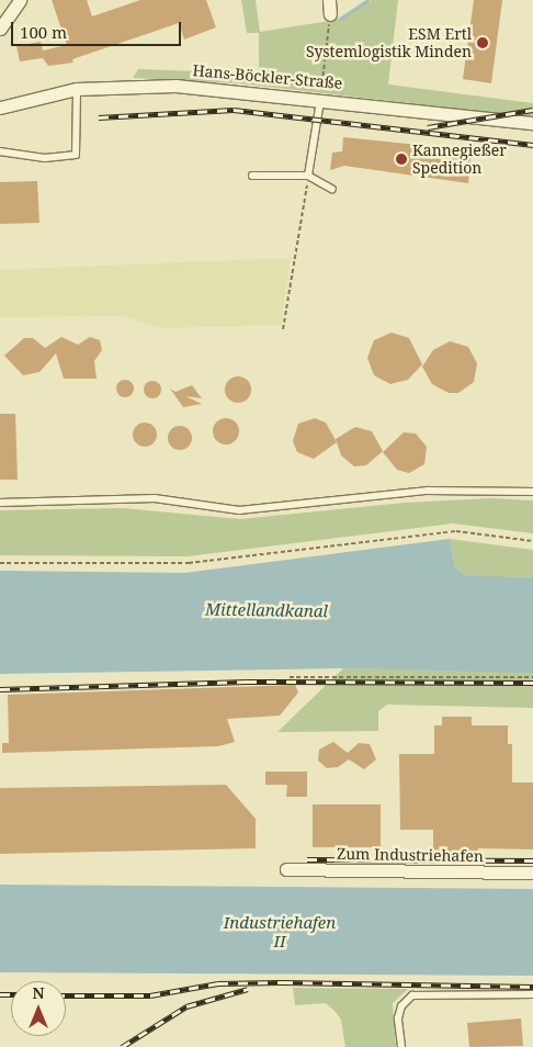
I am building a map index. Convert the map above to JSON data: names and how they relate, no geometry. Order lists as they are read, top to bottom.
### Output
{
  "streets": {
    "street": ["Hans-Böckler-Straße", "Zum Industriehafen"]
  },
  "water": ["Mittellandkanal", "Industriehafen II"],
  "places": ["ESM Ertl Systemlogistik Minden", "Kannegießer Spedition"],
  "scale_bar": "100 m",
  "north": "top"
}
